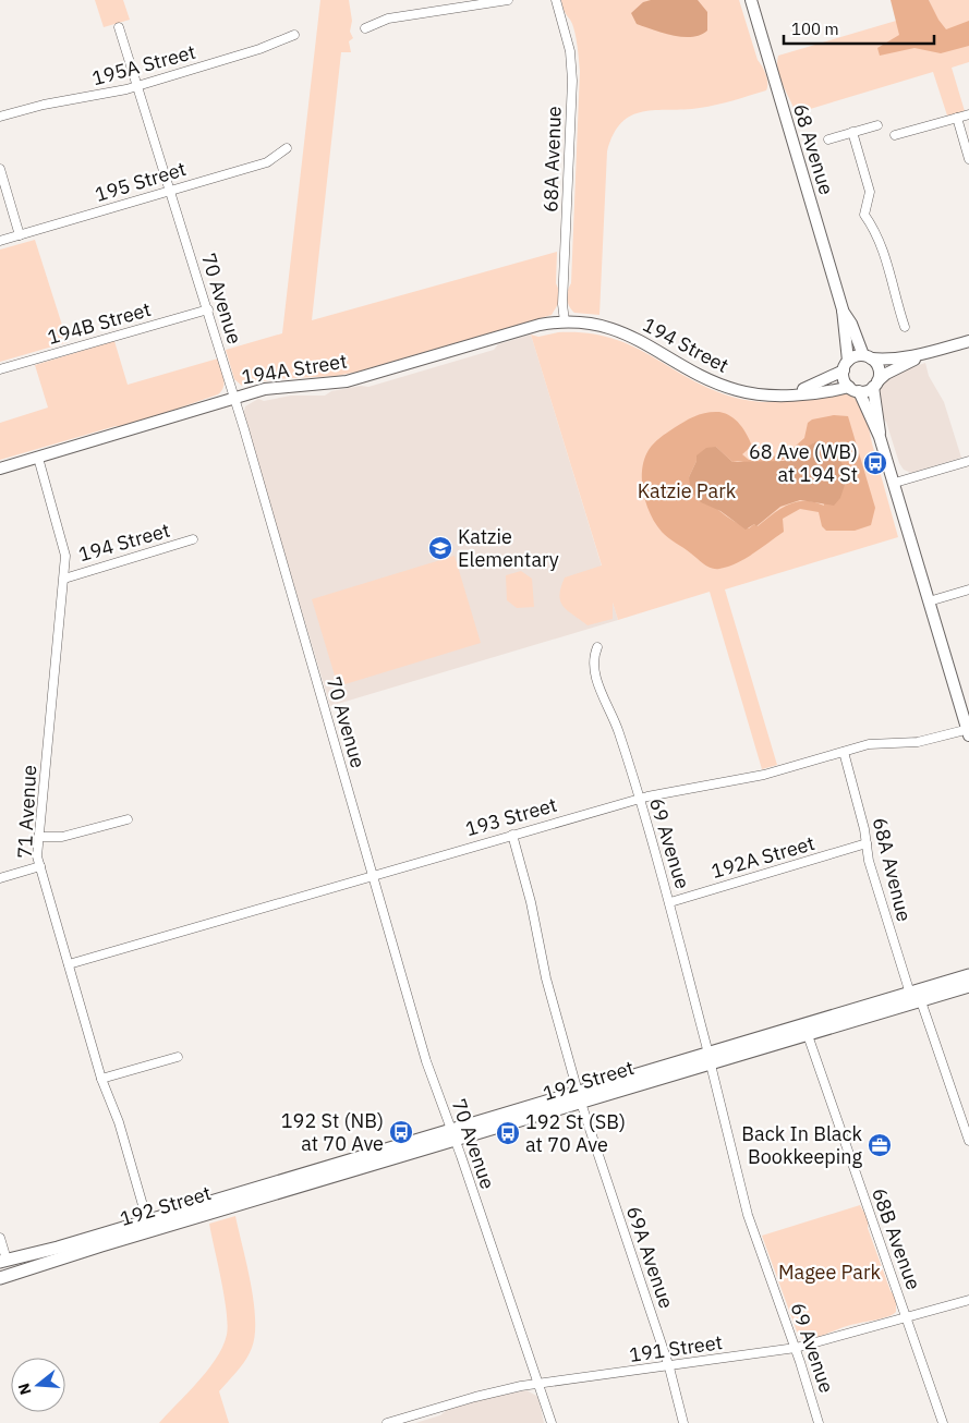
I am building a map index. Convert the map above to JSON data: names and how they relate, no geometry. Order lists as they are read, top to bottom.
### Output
{
  "streets": {
    "main road": ["192 Street"],
    "street": [
      "195A Street",
      "68 Avenue",
      "68A Avenue",
      "195 Street",
      "70 Avenue",
      "194B Street",
      "194 Street",
      "194A Street",
      "71 Avenue",
      "193 Street",
      "69 Avenue",
      "192A Street",
      "68B Avenue",
      "69A Avenue",
      "191 Street"
    ]
  },
  "crossings": [
    ["195A Street", "70 Avenue"],
    ["68 Avenue", "194 Street"],
    ["68A Avenue", "194 Street"],
    ["68A Avenue", "194A Street"],
    ["68A Avenue", "193 Street"],
    ["68A Avenue", "192A Street"],
    ["195 Street", "70 Avenue"],
    ["70 Avenue", "194B Street"],
    ["70 Avenue", "194A Street"],
    ["70 Avenue", "193 Street"],
    ["70 Avenue", "192 Street"],
    ["70 Avenue", "191 Street"],
    ["194 Street", "194A Street"],
    ["194 Street", "71 Avenue"],
    ["194A Street", "71 Avenue"],
    ["71 Avenue", "193 Street"],
    ["71 Avenue", "192 Street"],
    ["193 Street", "69 Avenue"],
    ["193 Street", "69A Avenue"],
    ["69 Avenue", "192A Street"],
    ["69 Avenue", "192 Street"],
    ["69 Avenue", "191 Street"],
    ["192 Street", "68B Avenue"],
    ["192 Street", "69A Avenue"],
    ["68B Avenue", "191 Street"],
    ["69A Avenue", "191 Street"]
  ],
  "parks": ["Katzie Park", "Magee Park"],
  "places": {
    "bus stop": ["68 Ave (WB) at 194 St", "192 St (NB) at 70 Ave", "192 St (SB) at 70 Ave"],
    "school or university": ["Katzie Elementary"],
    "office": ["Back In Black Bookkeeping"]
  },
  "scale_bar": "100 m",
  "north": "left"
}
